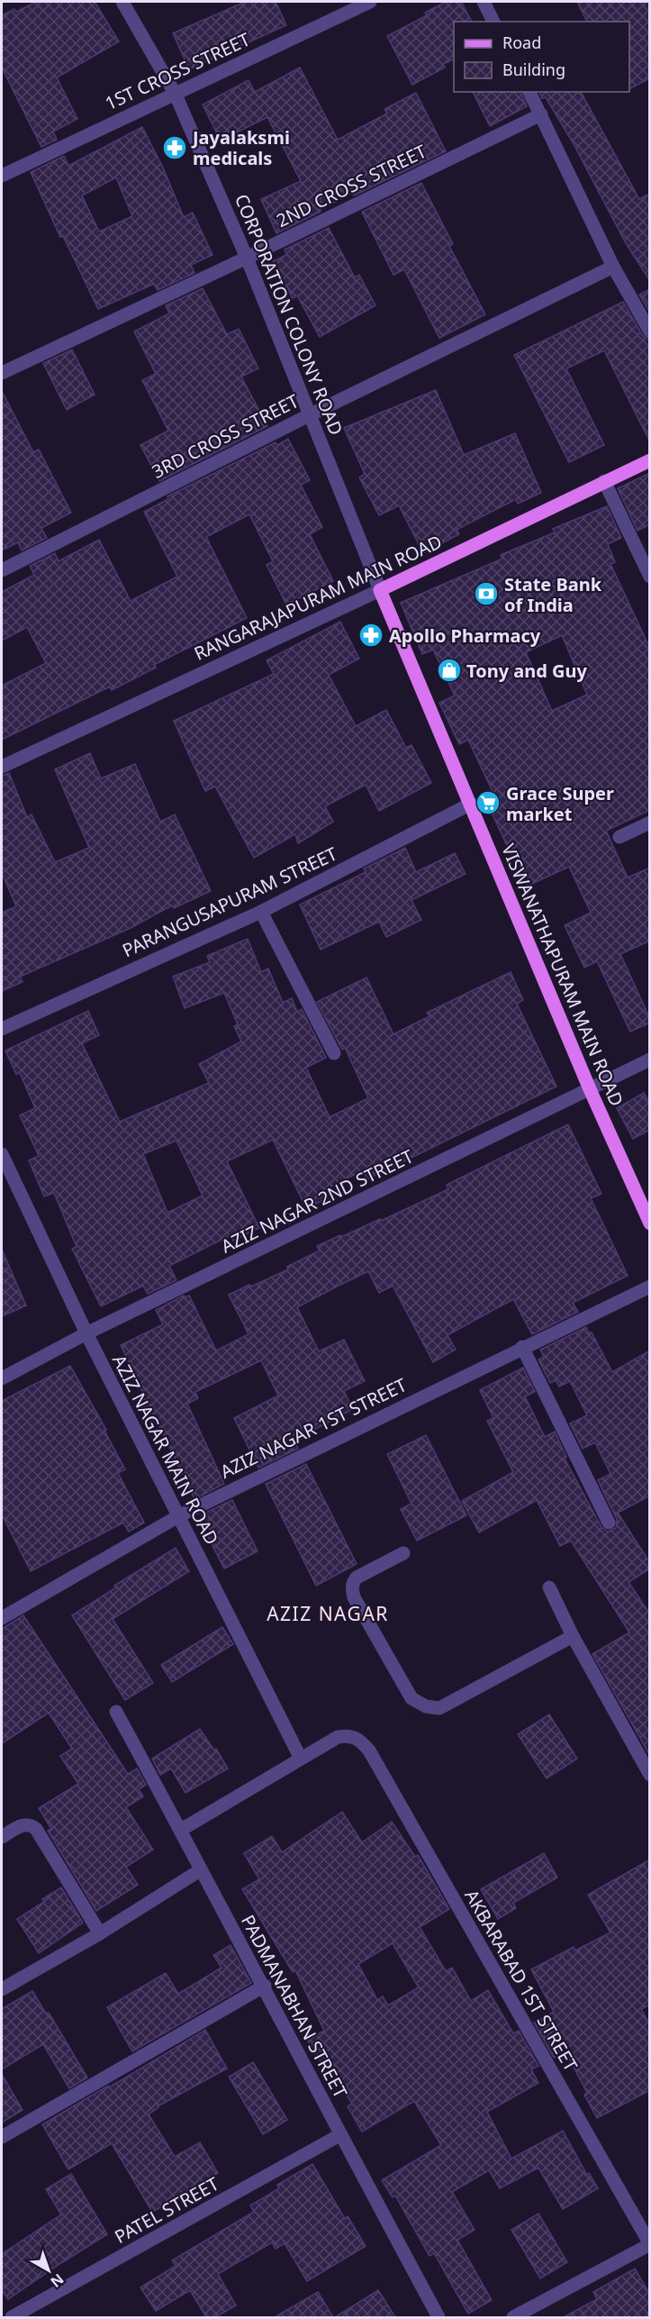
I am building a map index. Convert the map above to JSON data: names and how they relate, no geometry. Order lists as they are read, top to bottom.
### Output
{
  "streets": {
    "main road": ["RANGARAJAPURAM MAIN ROAD", "VISWANATHAPURAM MAIN ROAD"],
    "street": [
      "1ST CROSS STREET",
      "2ND CROSS STREET",
      "CORPORATION COLONY ROAD",
      "3RD CROSS STREET",
      "PARANGUSAPURAM STREET",
      "AZIZ NAGAR 2ND STREET",
      "AZIZ NAGAR 1ST STREET",
      "AZIZ NAGAR MAIN ROAD",
      "AKBARABAD 1ST STREET",
      "PADMANABHAN STREET",
      "PATEL STREET"
    ]
  },
  "crossings": [
    ["1ST CROSS STREET", "CORPORATION COLONY ROAD"],
    ["2ND CROSS STREET", "CORPORATION COLONY ROAD"],
    ["CORPORATION COLONY ROAD", "3RD CROSS STREET"],
    ["CORPORATION COLONY ROAD", "RANGARAJAPURAM MAIN ROAD"],
    ["CORPORATION COLONY ROAD", "VISWANATHAPURAM MAIN ROAD"],
    ["RANGARAJAPURAM MAIN ROAD", "VISWANATHAPURAM MAIN ROAD"],
    ["PARANGUSAPURAM STREET", "VISWANATHAPURAM MAIN ROAD"],
    ["VISWANATHAPURAM MAIN ROAD", "AZIZ NAGAR 2ND STREET"],
    ["AZIZ NAGAR 2ND STREET", "AZIZ NAGAR MAIN ROAD"],
    ["AZIZ NAGAR 1ST STREET", "AZIZ NAGAR MAIN ROAD"],
    ["AZIZ NAGAR MAIN ROAD", "AKBARABAD 1ST STREET"],
    ["PADMANABHAN STREET", "PATEL STREET"]
  ],
  "districts": ["AZIZ NAGAR"],
  "places": {
    "pharmacy": ["Jayalaksmi medicals", "Apollo Pharmacy"],
    "bank": ["State Bank of India"],
    "shop": ["Tony and Guy"],
    "supermarket": ["Grace Super market"]
  },
  "legend": ["Road", "Building"],
  "north": "bottom right"
}
